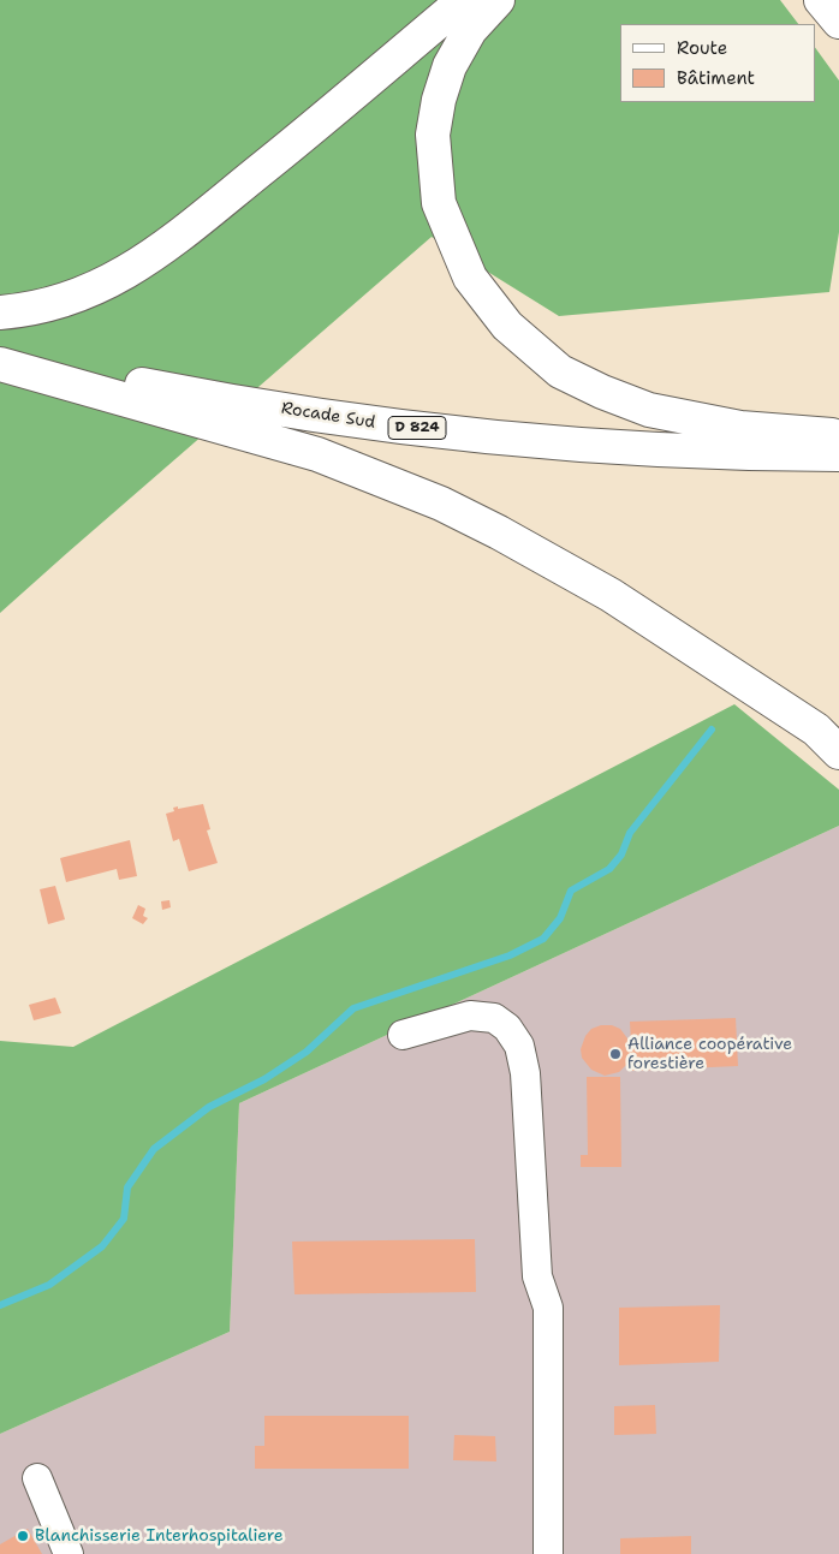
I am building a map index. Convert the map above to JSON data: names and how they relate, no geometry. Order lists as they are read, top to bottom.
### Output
{
  "streets": {
    "main road": ["Rocade Sud", "D 824"]
  },
  "places": ["Alliance coopérative forestière", "Blanchisserie Interhospitaliere"],
  "legend": ["Route", "Bâtiment"]
}
